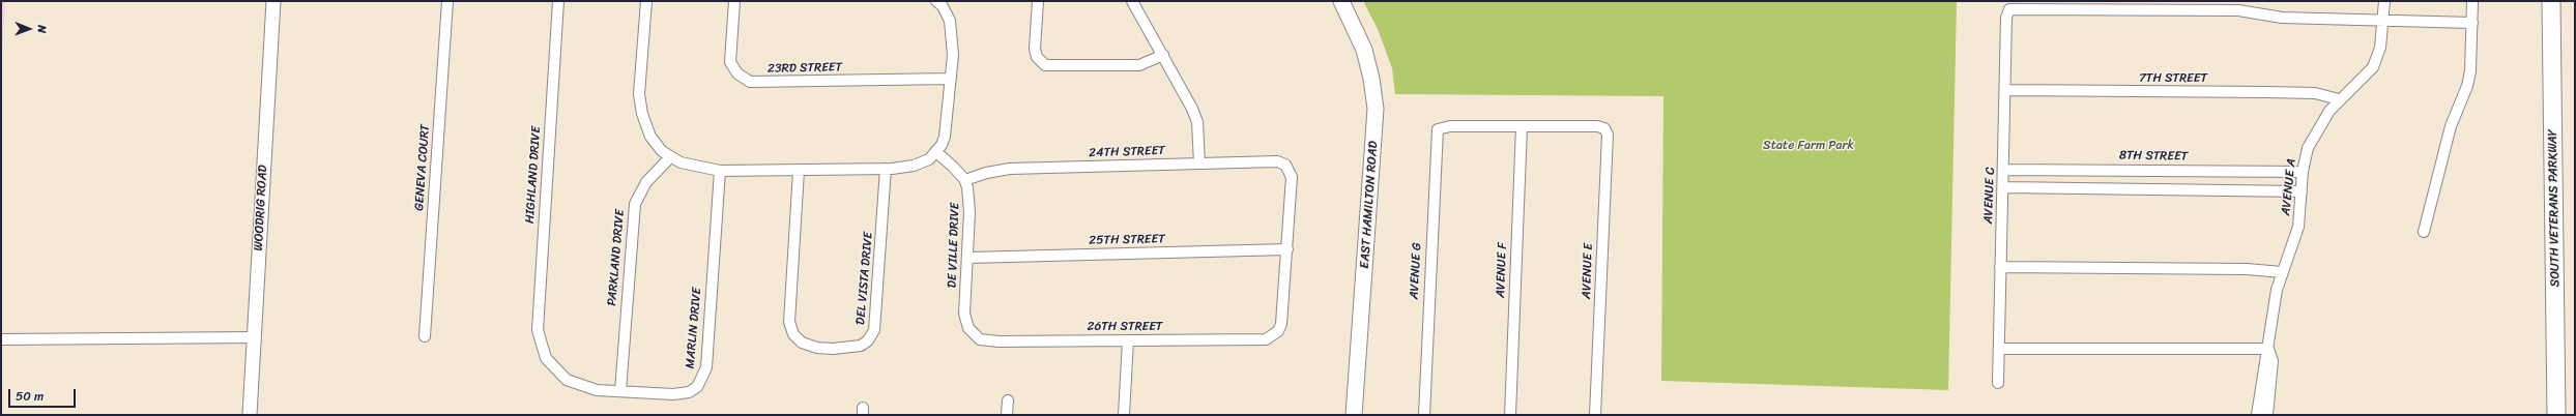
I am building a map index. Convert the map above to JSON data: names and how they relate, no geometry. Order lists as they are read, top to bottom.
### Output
{
  "streets": {
    "highway": ["SOUTH VETERANS PARKWAY"],
    "main road": ["EAST HAMILTON ROAD"],
    "street": [
      "23RD STREET",
      "7TH STREET",
      "24TH STREET",
      "8TH STREET",
      "GENEVA COURT",
      "HIGHLAND DRIVE",
      "AVENUE A",
      "AVENUE C",
      "WOODRIG ROAD",
      "25TH STREET",
      "DE VILLE DRIVE",
      "PARKLAND DRIVE",
      "AVENUE F",
      "AVENUE G",
      "AVENUE E",
      "DEL VISTA DRIVE",
      "26TH STREET",
      "MARLIN DRIVE"
    ]
  },
  "crossings": [
    ["7TH STREET", "AVENUE A"],
    ["7TH STREET", "AVENUE C"],
    ["24TH STREET", "25TH STREET"],
    ["24TH STREET", "DE VILLE DRIVE"],
    ["24TH STREET", "26TH STREET"],
    ["8TH STREET", "AVENUE A"],
    ["8TH STREET", "AVENUE C"],
    ["HIGHLAND DRIVE", "MARLIN DRIVE"],
    ["AVENUE A", "AVENUE C"],
    ["25TH STREET", "DE VILLE DRIVE"],
    ["25TH STREET", "26TH STREET"],
    ["DE VILLE DRIVE", "26TH STREET"],
    ["PARKLAND DRIVE", "MARLIN DRIVE"],
    ["AVENUE F", "AVENUE G"],
    ["AVENUE F", "AVENUE E"],
    ["AVENUE G", "AVENUE E"]
  ],
  "parks": ["State Farm Park"],
  "scale_bar": "50 m",
  "north": "right"
}
